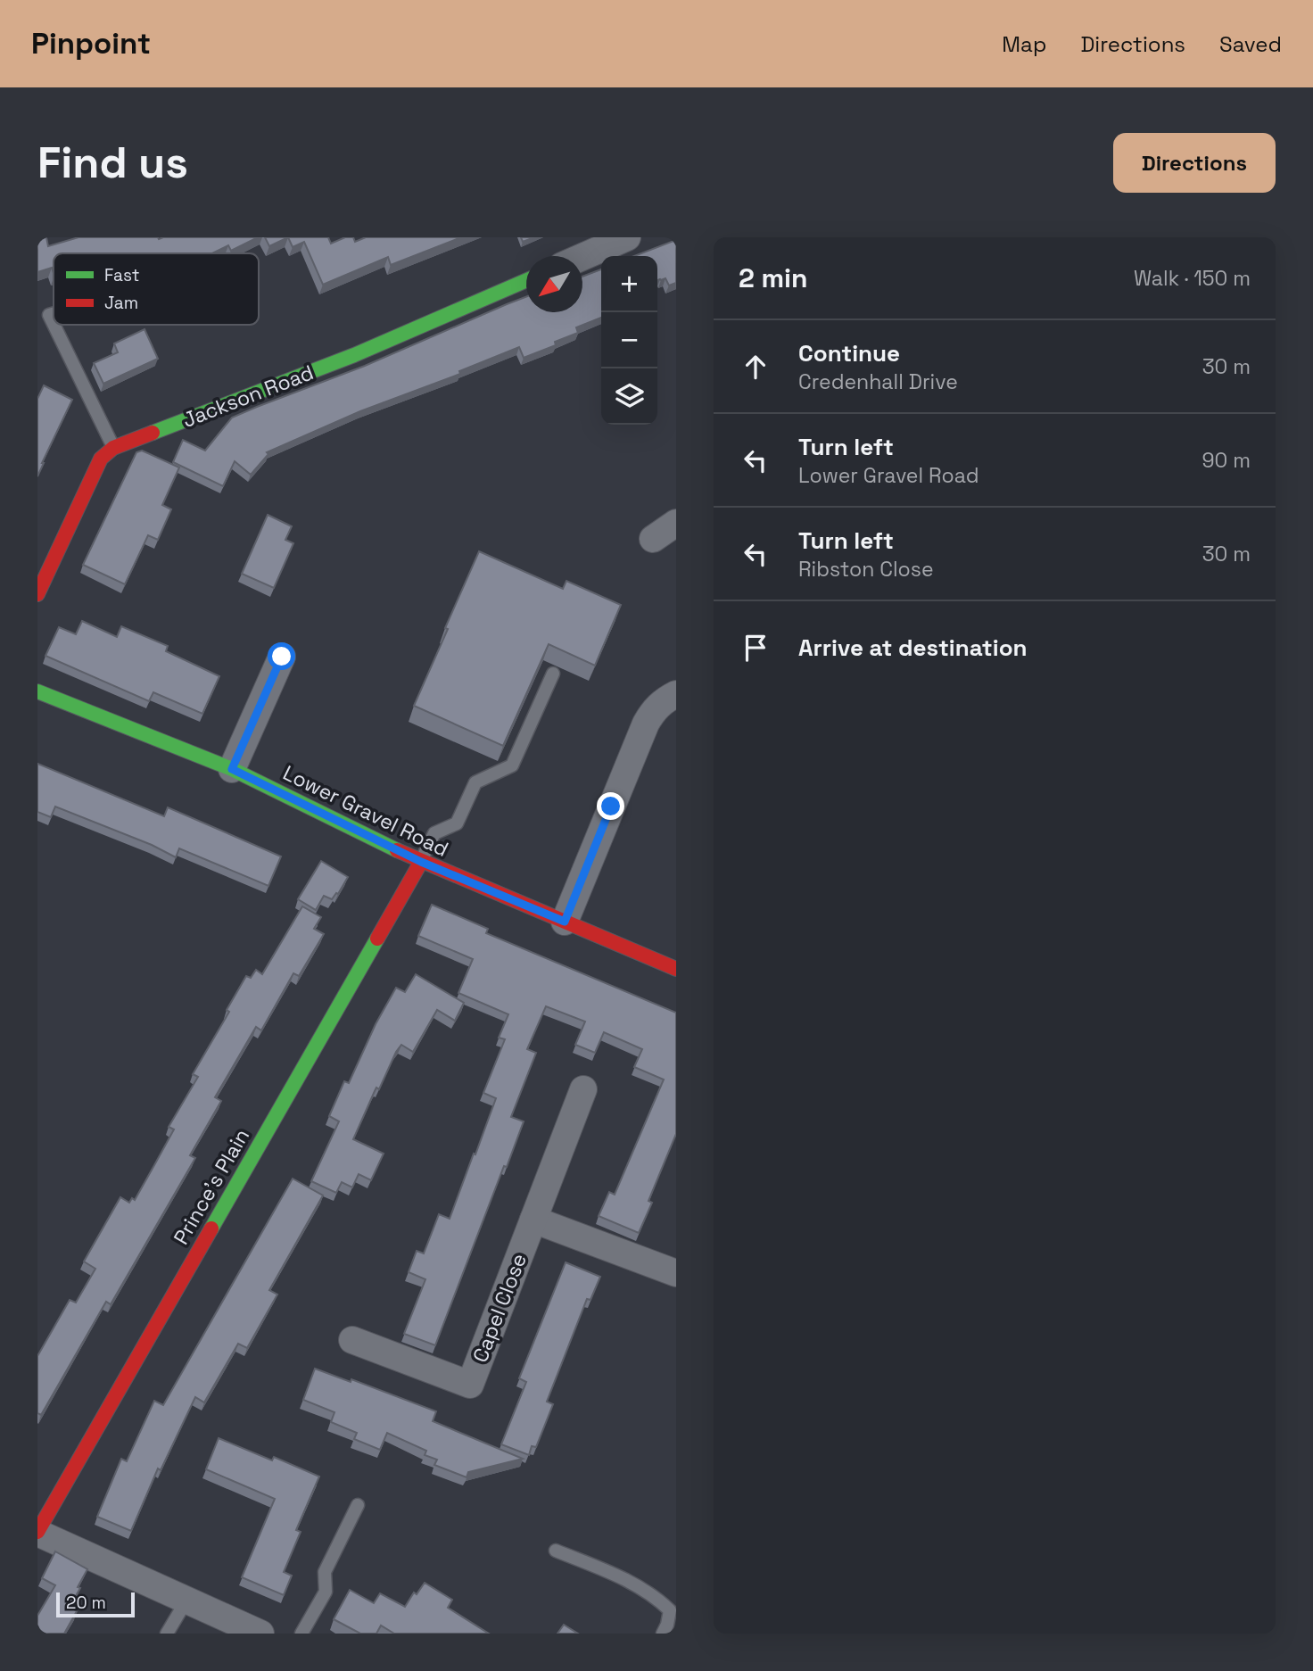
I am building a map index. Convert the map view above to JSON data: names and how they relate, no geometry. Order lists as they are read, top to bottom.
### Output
{
  "streets": {
    "street": [
      "Jackson Road",
      "Lower Gravel Road",
      "Prince's Plain",
      "Capel Close"
    ]
  },
  "crossings": [
    ["Lower Gravel Road", "Prince's Plain"]
  ],
  "legend": ["Fast", "Jam"],
  "scale_bar": "20 m",
  "north": "bottom left",
  "page": {
    "header": "Pinpoint",
    "nav": ["Map", "Directions", "Saved"],
    "buttons": "Directions",
    "title": "Find us",
    "heading": ["2 min", "Walk · 150 m"],
    "map_buttons": ["+", "−"],
    "list": [
      ["Continue", "Credenhall Drive", "30 m"],
      ["Turn left", "Lower Gravel Road", "90 m"],
      ["Turn left", "Ribston Close", "30 m"],
      "Arrive at destination"
    ],
    "scale": "20 m"
  }
}
